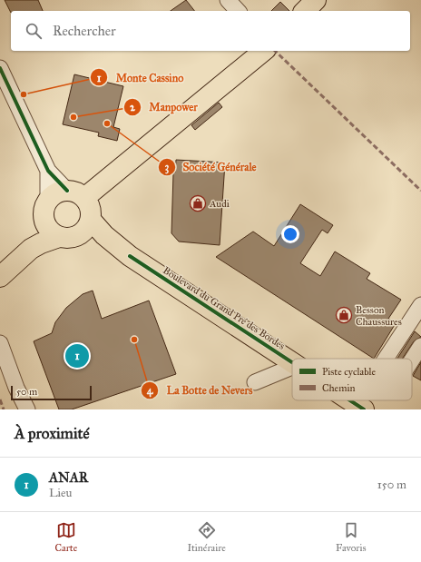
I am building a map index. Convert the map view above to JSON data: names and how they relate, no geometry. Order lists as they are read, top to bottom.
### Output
{
  "streets": {
    "main road": ["Boulevard du Grand Pré des Bordes"]
  },
  "places": {
    "other": [
      "Monte Cassino",
      "Manpower",
      "Société Générale",
      "La Botte de Nevers"
    ],
    "shop": ["Audi", "Besson Chaussures"]
  },
  "legend": ["Piste cyclable", "Chemin"],
  "scale_bar": "50 m",
  "page": {
    "search": "Rechercher",
    "pins": "1",
    "scale": "50 m",
    "heading": "À proximité",
    "list": [
      {
        "mark": "1",
        "name": "ANAR",
        "note": "Lieu",
        "value": "150 m"
      }
    ],
    "nav": ["Carte", "Itinéraire", "Favoris"]
  }
}
